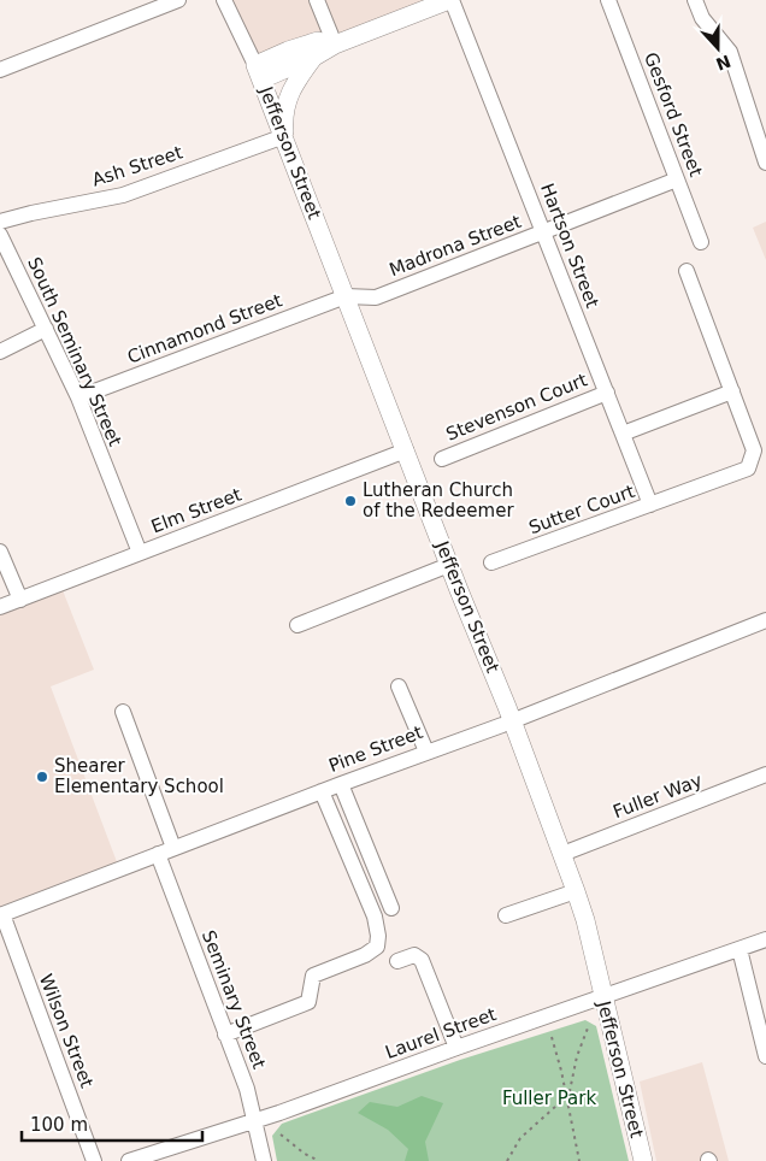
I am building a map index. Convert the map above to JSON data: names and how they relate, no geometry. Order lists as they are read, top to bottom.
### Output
{
  "streets": {
    "main road": ["Jefferson Street"],
    "street": [
      "Gesford Street",
      "Ash Street",
      "Madrona Street",
      "Hartson Street",
      "Cinnamond Street",
      "South Seminary Street",
      "Stevenson Court",
      "Sutter Court",
      "Elm Street",
      "Pine Street",
      "Fuller Way",
      "Seminary Street",
      "Wilson Street",
      "Laurel Street"
    ]
  },
  "crossings": [
    ["Gesford Street", "Madrona Street"],
    ["Jefferson Street", "Ash Street"],
    ["Jefferson Street", "Madrona Street"],
    ["Jefferson Street", "Cinnamond Street"],
    ["Jefferson Street", "Elm Street"],
    ["Jefferson Street", "Pine Street"],
    ["Jefferson Street", "Fuller Way"],
    ["Jefferson Street", "Laurel Street"],
    ["Madrona Street", "Hartson Street"],
    ["Madrona Street", "Cinnamond Street"],
    ["Hartson Street", "Stevenson Court"],
    ["Hartson Street", "Sutter Court"],
    ["Cinnamond Street", "South Seminary Street"],
    ["South Seminary Street", "Elm Street"],
    ["Pine Street", "Seminary Street"],
    ["Pine Street", "Wilson Street"],
    ["Seminary Street", "Laurel Street"]
  ],
  "parks": ["Fuller Park"],
  "places": ["Lutheran Church of the Redeemer", "Shearer Elementary School"],
  "scale_bar": "100 m",
  "north": "bottom"
}
